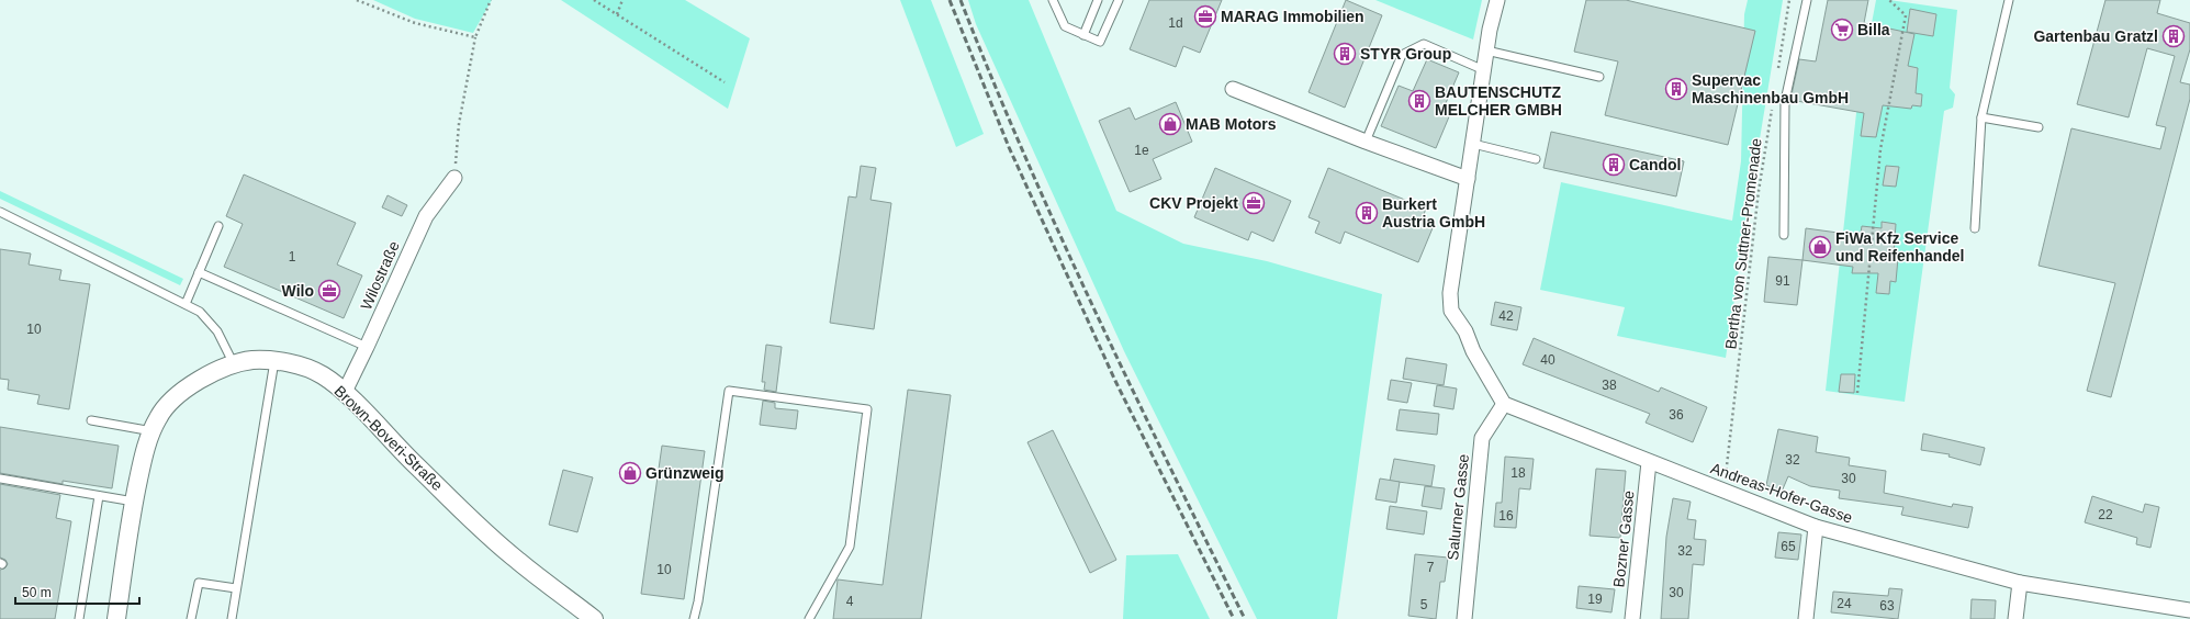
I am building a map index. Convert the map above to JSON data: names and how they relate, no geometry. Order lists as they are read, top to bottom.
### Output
{
  "streets": {
    "street": [
      "Wilostraße",
      "Brown-Boveri-Straße",
      "Andreas-Hofer-Gasse",
      "Salurner Gasse",
      "Bozner Gasse"
    ],
    "path": ["Bertha von Suttner-Promenade"]
  },
  "crossings": [
    ["Bertha von Suttner-Promenade", "Andreas-Hofer-Gasse"],
    ["Wilostraße", "Brown-Boveri-Straße"],
    ["Andreas-Hofer-Gasse", "Salurner Gasse"],
    ["Andreas-Hofer-Gasse", "Bozner Gasse"]
  ],
  "places": {
    "office": ["MARAG Immobilien", "CKV Projekt", "Wilo"],
    "supermarket": ["Billa"],
    "building": [
      "Gartenbau Gratzl",
      "STYR Group",
      "Supervac Maschinenbau GmbH",
      "BAUTENSCHUTZ MELCHER GMBH",
      "Candol",
      "Burkert Austria GmbH"
    ],
    "shop": ["MAB Motors", "FiWa Kfz Service und Reifenhandel", "Grünzweig"]
  },
  "house_numbers": [
    "1d",
    "1e",
    "1",
    "91",
    "42",
    "10",
    "40",
    "38",
    "36",
    "32",
    "18",
    "30",
    "22",
    "16",
    "65",
    "32",
    "7",
    "10",
    "30",
    "19",
    "4",
    "24",
    "5",
    "63"
  ],
  "scale_bar": "50 m"
}
